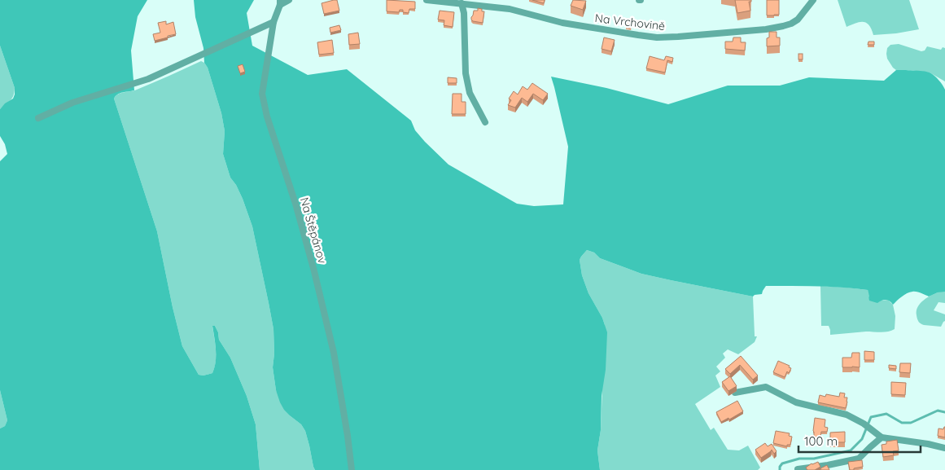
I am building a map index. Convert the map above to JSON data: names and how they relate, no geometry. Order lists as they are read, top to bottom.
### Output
{
  "streets": {
    "street": ["Na Vrchovině", "Na Štěpánov"]
  },
  "scale_bar": "100 m"
}
